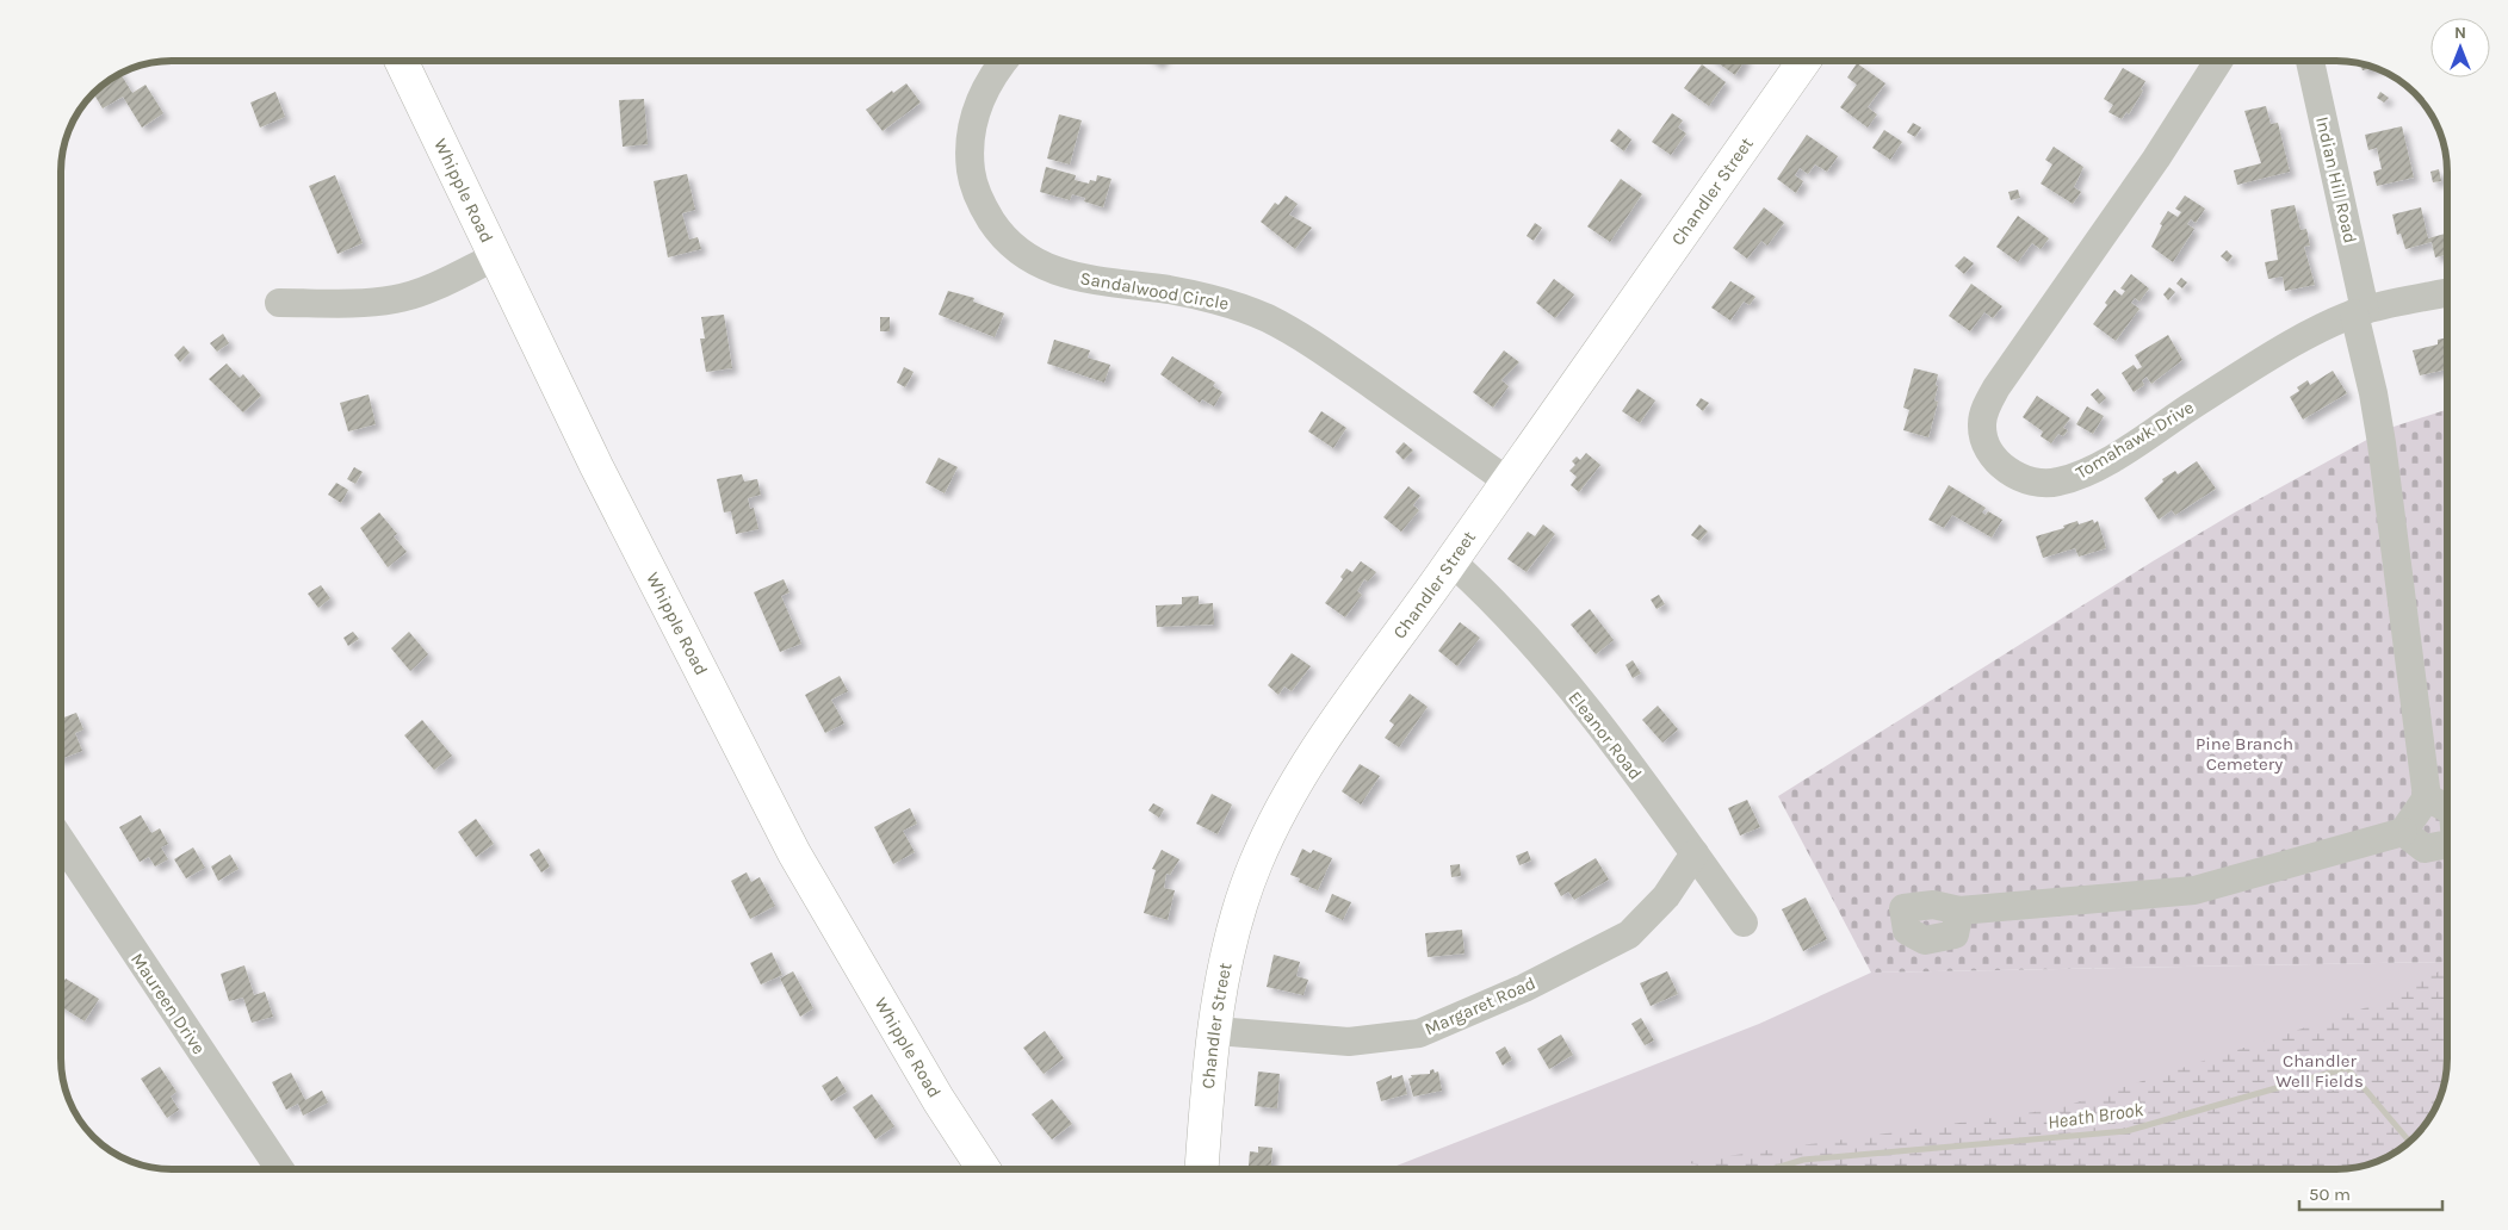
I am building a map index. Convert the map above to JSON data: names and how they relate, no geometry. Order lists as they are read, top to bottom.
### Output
{
  "streets": {
    "main road": ["Whipple Road", "Chandler Street"],
    "street": [
      "Indian Hill Road",
      "Sandalwood Circle",
      "Tomahawk Drive",
      "Eleanor Road",
      "Maureen Drive",
      "Margaret Road"
    ]
  },
  "crossings": [
    ["Indian Hill Road", "Tomahawk Drive"],
    ["Chandler Street", "Sandalwood Circle"],
    ["Chandler Street", "Eleanor Road"],
    ["Chandler Street", "Margaret Road"],
    ["Eleanor Road", "Margaret Road"]
  ],
  "water": ["Heath Brook"],
  "parks": ["Pine Branch Cemetery", "Chandler Well Fields"],
  "scale_bar": "50 m",
  "north": "top"
}
